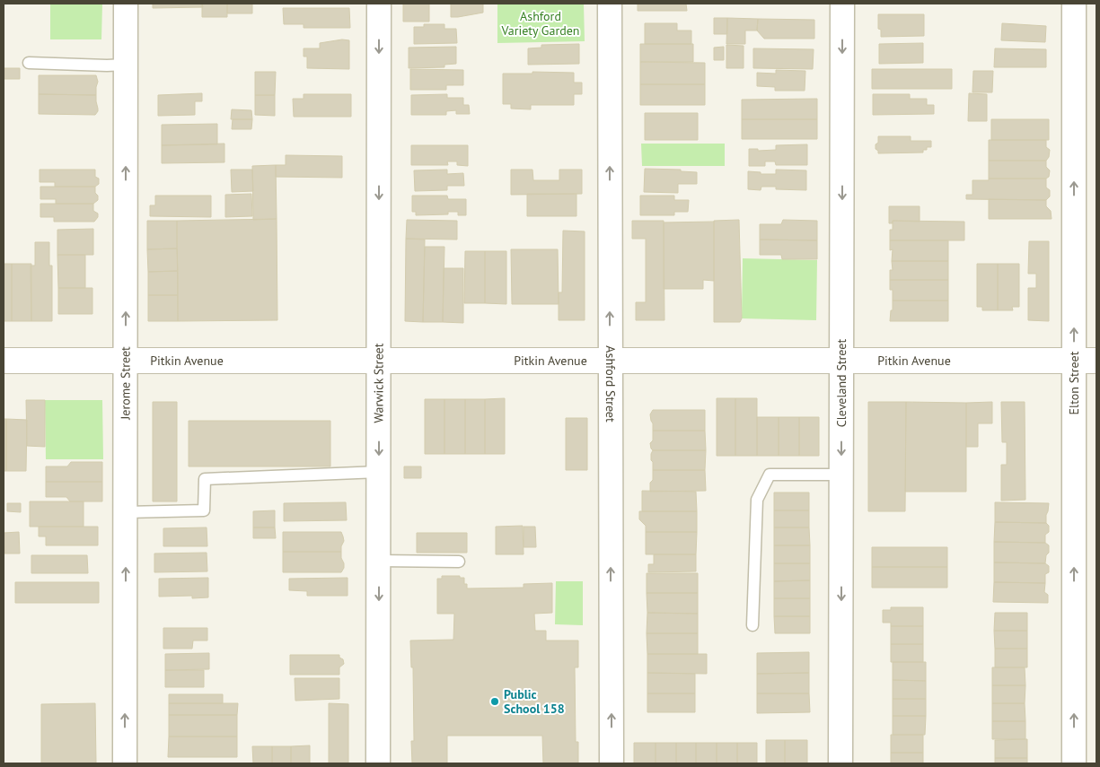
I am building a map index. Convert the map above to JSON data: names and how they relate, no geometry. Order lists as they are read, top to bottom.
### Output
{
  "streets": {
    "street": [
      "Pitkin Avenue",
      "Elton Street",
      "Jerome Street",
      "Warwick Street",
      "Ashford Street",
      "Cleveland Street"
    ]
  },
  "crossings": [
    ["Pitkin Avenue", "Elton Street"],
    ["Pitkin Avenue", "Jerome Street"],
    ["Pitkin Avenue", "Warwick Street"],
    ["Pitkin Avenue", "Ashford Street"],
    ["Pitkin Avenue", "Cleveland Street"]
  ],
  "one_way": [
    "Elton Street",
    "Jerome Street",
    "Warwick Street",
    "Ashford Street",
    "Cleveland Street"
  ],
  "parks": ["Ashford Variety Garden"],
  "places": ["Public School 158"]
}
